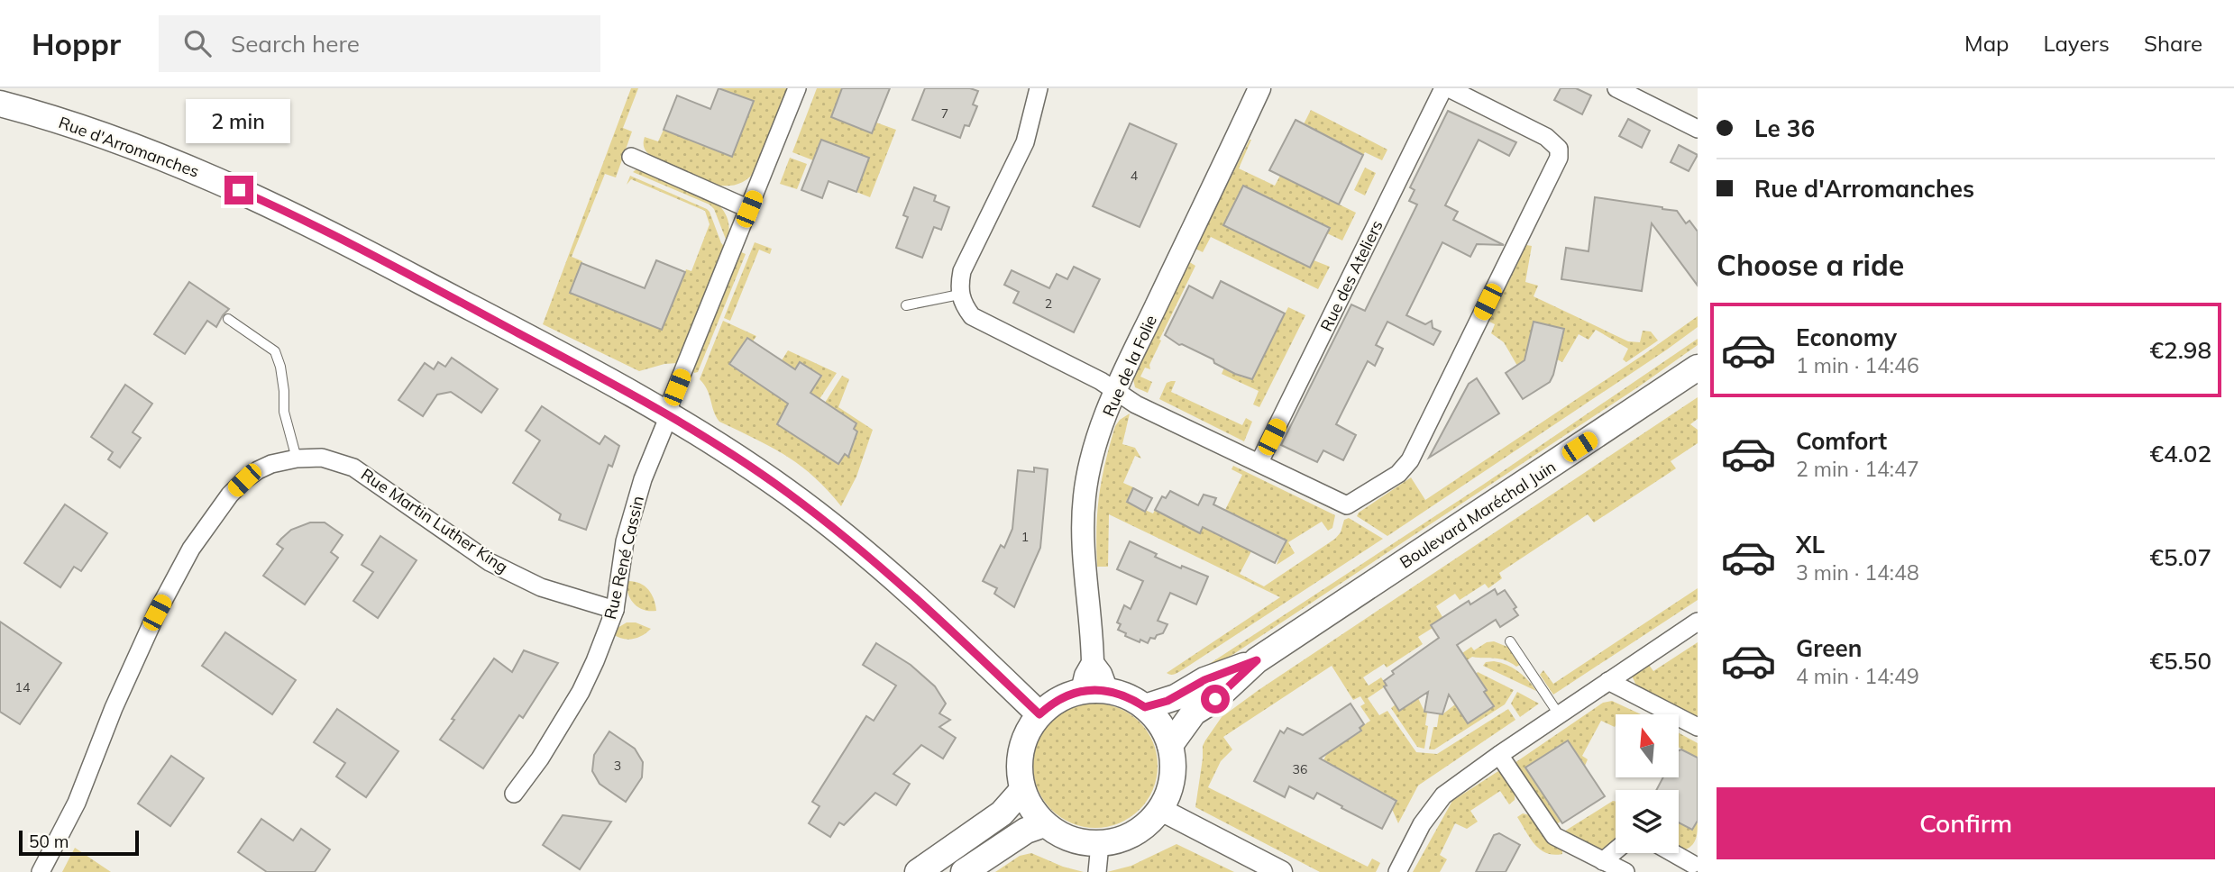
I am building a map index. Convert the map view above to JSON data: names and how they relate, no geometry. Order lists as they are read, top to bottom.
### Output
{
  "streets": {
    "main road": ["Rue d'Arromanches", "Boulevard Maréchal Juin"],
    "street": [
      "Rue des Ateliers",
      "Rue de la Folie",
      "Rue Martin Luther King",
      "Rue René Cassin"
    ]
  },
  "crossings": [
    ["Rue d'Arromanches", "Rue de la Folie"],
    ["Rue d'Arromanches", "Boulevard Maréchal Juin"],
    ["Rue d'Arromanches", "Rue René Cassin"],
    ["Rue de la Folie", "Boulevard Maréchal Juin"],
    ["Rue Martin Luther King", "Rue René Cassin"]
  ],
  "house_numbers": [
    "7",
    "4",
    "2",
    "1",
    "14",
    "3",
    "36"
  ],
  "scale_bar": "50 m",
  "north": "top",
  "page": {
    "header": "Hoppr",
    "search": "Search here",
    "nav": ["Map", "Layers", "Share"],
    "banner": ["Le 36", "Rue d'Arromanches"],
    "bubble": "2 min",
    "heading": "Choose a ride",
    "list": [
      {
        "name": "Economy",
        "note": "1 min · 14:46",
        "value": "€2.98"
      },
      {
        "name": "Comfort",
        "note": "2 min · 14:47",
        "value": "€4.02"
      },
      {
        "name": "XL",
        "note": "3 min · 14:48",
        "value": "€5.07"
      },
      {
        "name": "Green",
        "note": "4 min · 14:49",
        "value": "€5.50"
      }
    ],
    "buttons": "Confirm",
    "scale": "50 m"
  }
}
